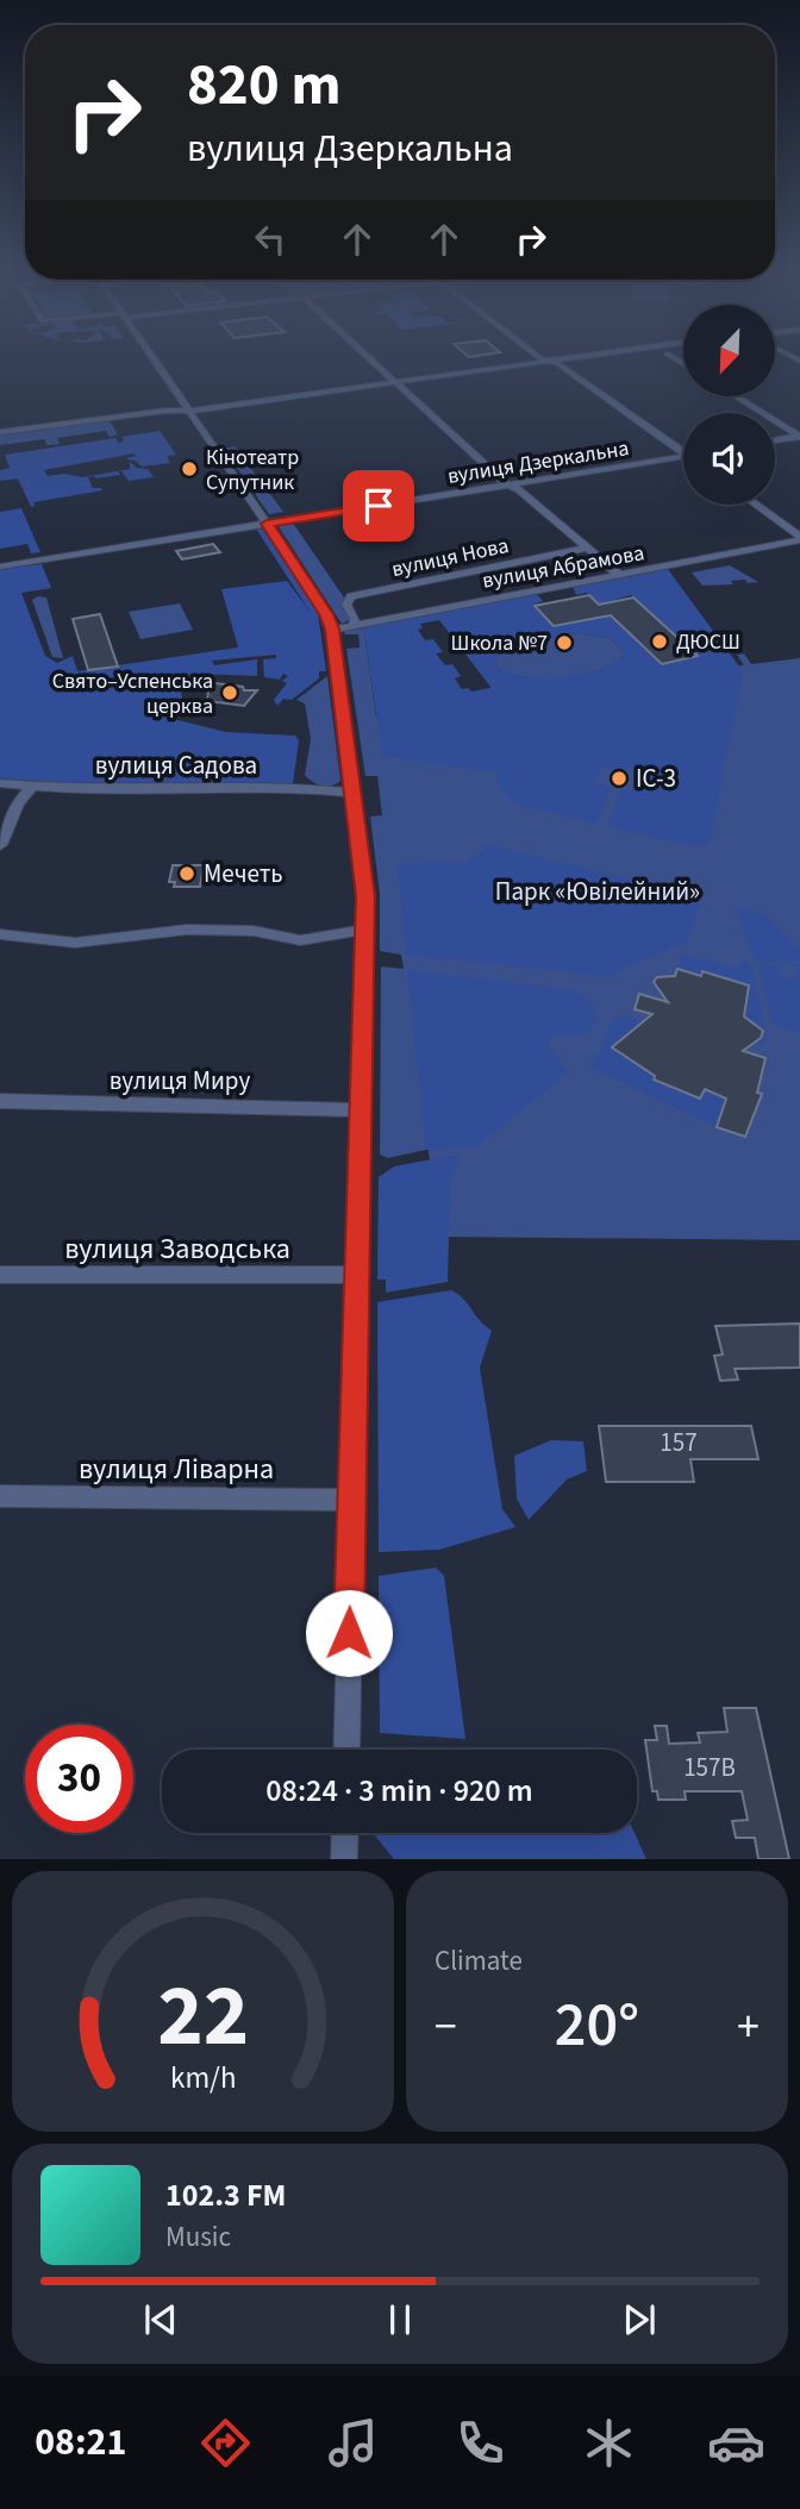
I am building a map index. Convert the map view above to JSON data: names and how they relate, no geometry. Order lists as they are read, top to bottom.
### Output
{
  "streets": {
    "street": [
      "вулиця Дзеркальна",
      "вулиця Нова",
      "вулиця Абрамова",
      "вулиця Садова",
      "вулиця Миру",
      "вулиця Заводська",
      "вулиця Ліварна"
    ]
  },
  "crossings": [
    ["вулиця Нова", "вулиця Абрамова"]
  ],
  "parks": ["Парк «Ювілейний»"],
  "places": [
    "Кінотеатр Супутник",
    "ДЮСШ",
    "Школа №7",
    "Свято–Успенська церква",
    "ІС-3",
    "Мечеть"
  ],
  "house_numbers": ["157", "157В"],
  "north": "bottom left",
  "page": {
    "turn": ["820 m", "вулиця Дзеркальна"],
    "limit": "30",
    "trip": "08:24 · 3 min · 920 m",
    "tile": "Climate",
    "heat": ["−", "20°", "+"],
    "song": ["102.3 FM", "Music"],
    "tabs": "08:21",
    "gauge": ["22", "km/h"]
  }
}
